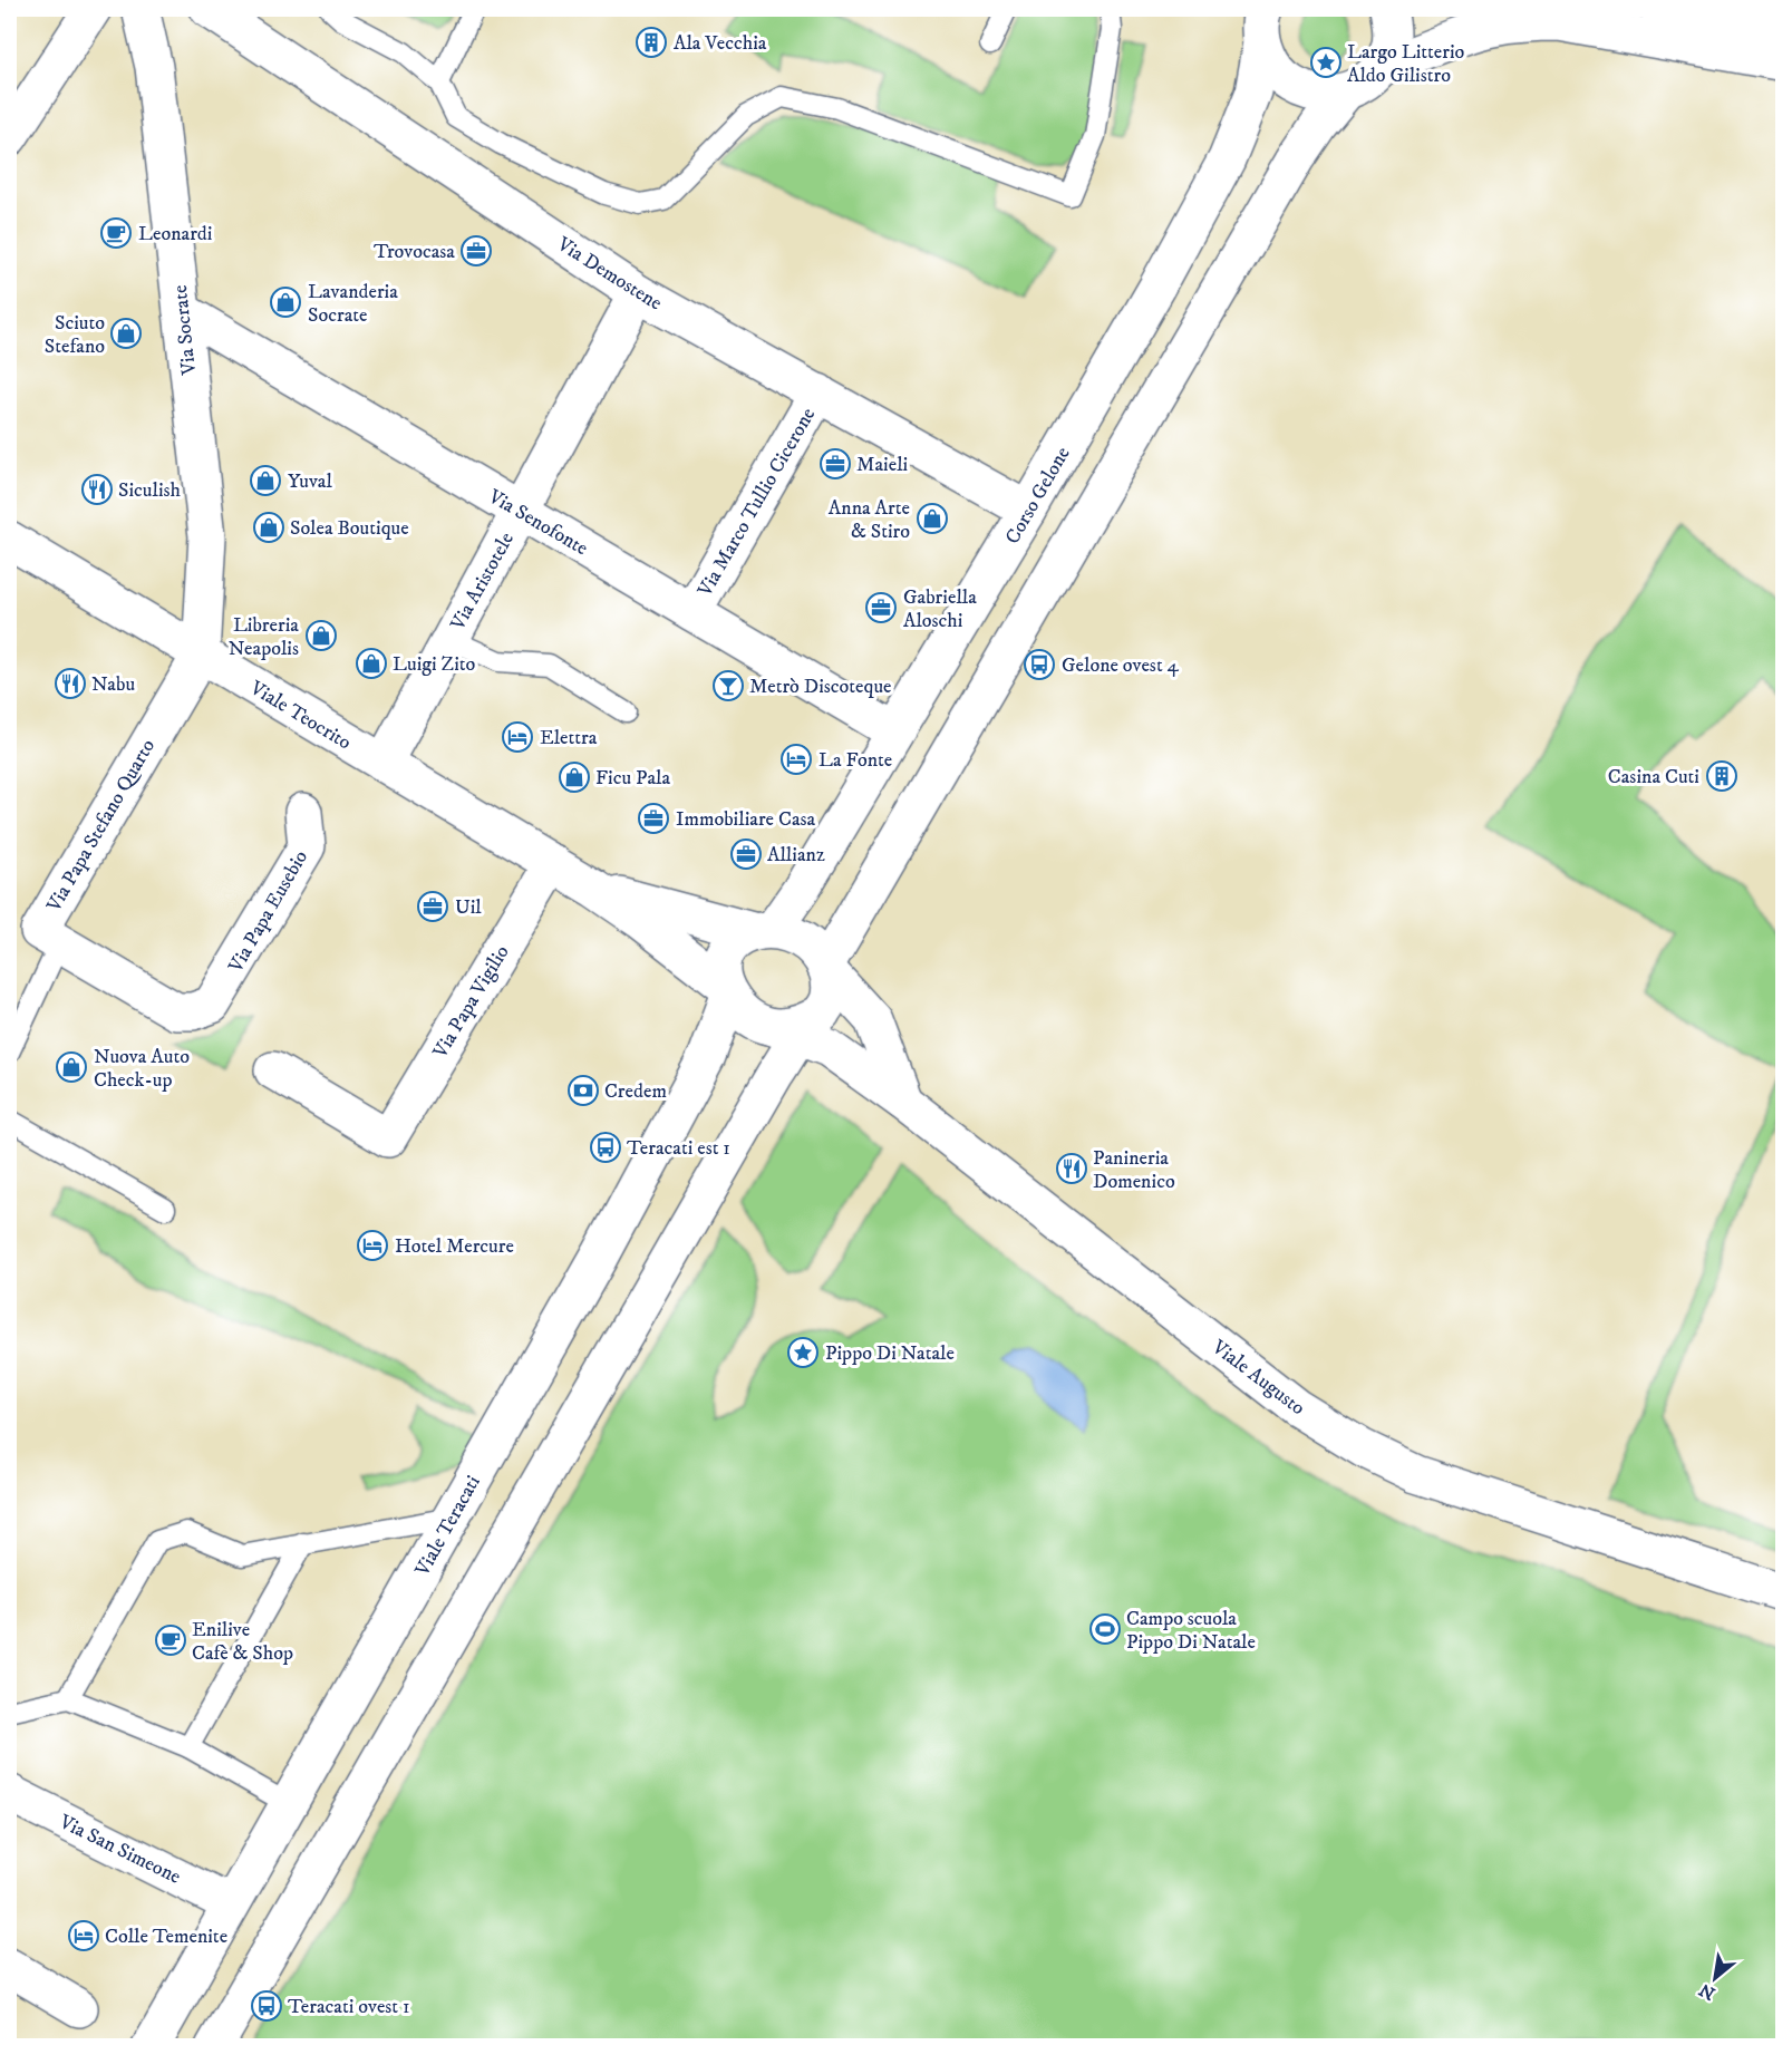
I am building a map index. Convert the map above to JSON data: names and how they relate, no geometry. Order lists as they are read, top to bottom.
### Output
{
  "streets": {
    "main road": [
      "Via Demostene",
      "Via Socrate",
      "Corso Gelone",
      "Via Marco Tullio Cicerone",
      "Via Senofonte",
      "Via Aristotele",
      "Viale Teocrito",
      "Via Papa Stefano Quarto",
      "Via Papa Eusebio",
      "Via Papa Vigilio",
      "Viale Augusto",
      "Viale Teracati",
      "Via San Simeone"
    ]
  },
  "crossings": [
    ["Via Demostene", "Corso Gelone"],
    ["Via Demostene", "Via Marco Tullio Cicerone"],
    ["Via Demostene", "Via Aristotele"],
    ["Via Socrate", "Via Senofonte"],
    ["Via Socrate", "Viale Teocrito"],
    ["Via Socrate", "Via Papa Stefano Quarto"],
    ["Corso Gelone", "Via Senofonte"],
    ["Corso Gelone", "Viale Augusto"],
    ["Corso Gelone", "Viale Teracati"],
    ["Via Marco Tullio Cicerone", "Via Senofonte"],
    ["Via Senofonte", "Via Aristotele"],
    ["Via Aristotele", "Viale Teocrito"],
    ["Viale Teocrito", "Via Papa Stefano Quarto"],
    ["Viale Teocrito", "Via Papa Vigilio"],
    ["Via Papa Stefano Quarto", "Via Papa Eusebio"],
    ["Viale Augusto", "Viale Teracati"],
    ["Viale Teracati", "Via San Simeone"]
  ],
  "places": {
    "building": ["Ala Vecchia", "Casina Cuti"],
    "place": ["Largo Litterio Aldo Gilistro", "Pippo Di Natale"],
    "cafe": ["Leonardi", "Enilive Cafè & Shop"],
    "office": [
      "Trovocasa",
      "Maieli",
      "Gabriella Aloschi",
      "Immobiliare Casa",
      "Allianz",
      "Uil"
    ],
    "shop": [
      "Lavanderia Socrate",
      "Sciuto Stefano",
      "Yuval",
      "Anna Arte & Stiro",
      "Solea Boutique",
      "Libreria Neapolis",
      "Luigi Zito",
      "Ficu Pala",
      "Nuova Auto Check-up"
    ],
    "restaurant": ["Siculish", "Nabu", "Panineria Domenico"],
    "bus stop": ["Gelone ovest 4", "Teracati est 1", "Teracati ovest 1"],
    "bar": ["Metrò Discoteque"],
    "hotel": [
      "Elettra",
      "La Fonte",
      "Hotel Mercure",
      "Colle Temenite"
    ],
    "bank": ["Credem"],
    "sports": ["Campo scuola Pippo Di Natale"]
  },
  "north": "bottom left"
}
